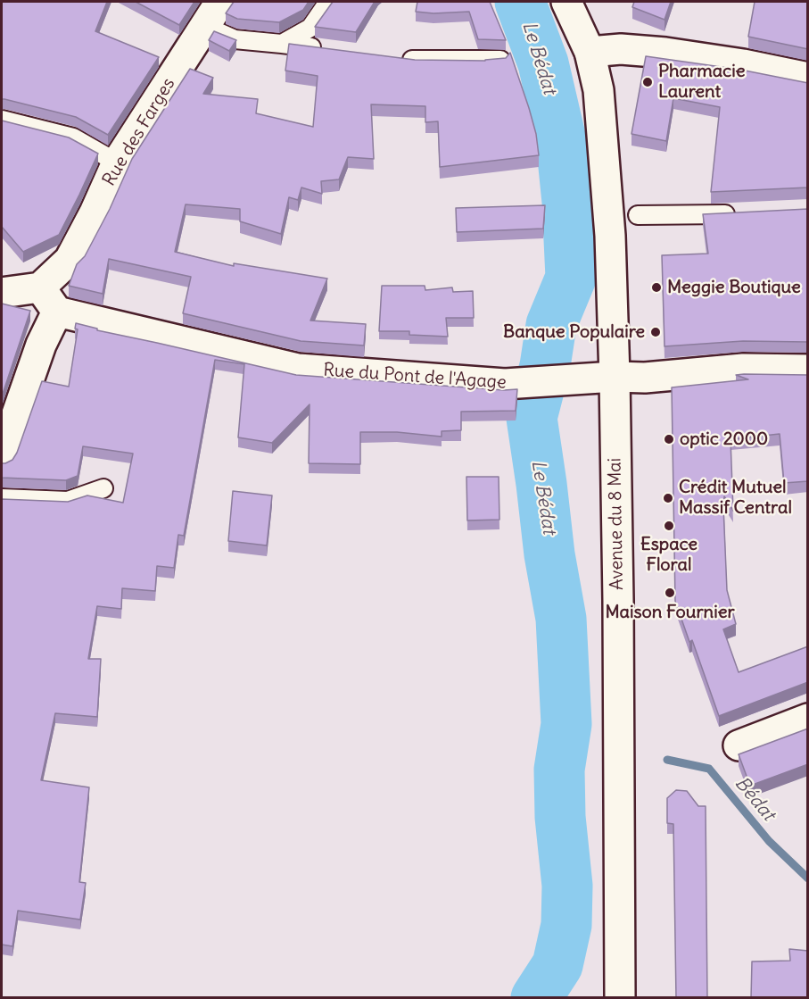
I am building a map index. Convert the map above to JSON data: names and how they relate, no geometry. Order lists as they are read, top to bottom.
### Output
{
  "streets": {
    "street": ["Rue des Farges", "Rue du Pont de l'Agage", "Avenue du 8 Mai"]
  },
  "crossings": [
    ["Rue du Pont de l'Agage", "Avenue du 8 Mai"]
  ],
  "water": ["Le Bédat", "Bédat"],
  "places": [
    "Pharmacie Laurent",
    "Meggie Boutique",
    "Banque Populaire",
    "optic 2000",
    "Crédit Mutuel Massif Central",
    "Espace Floral",
    "Maison Fournier"
  ]
}
